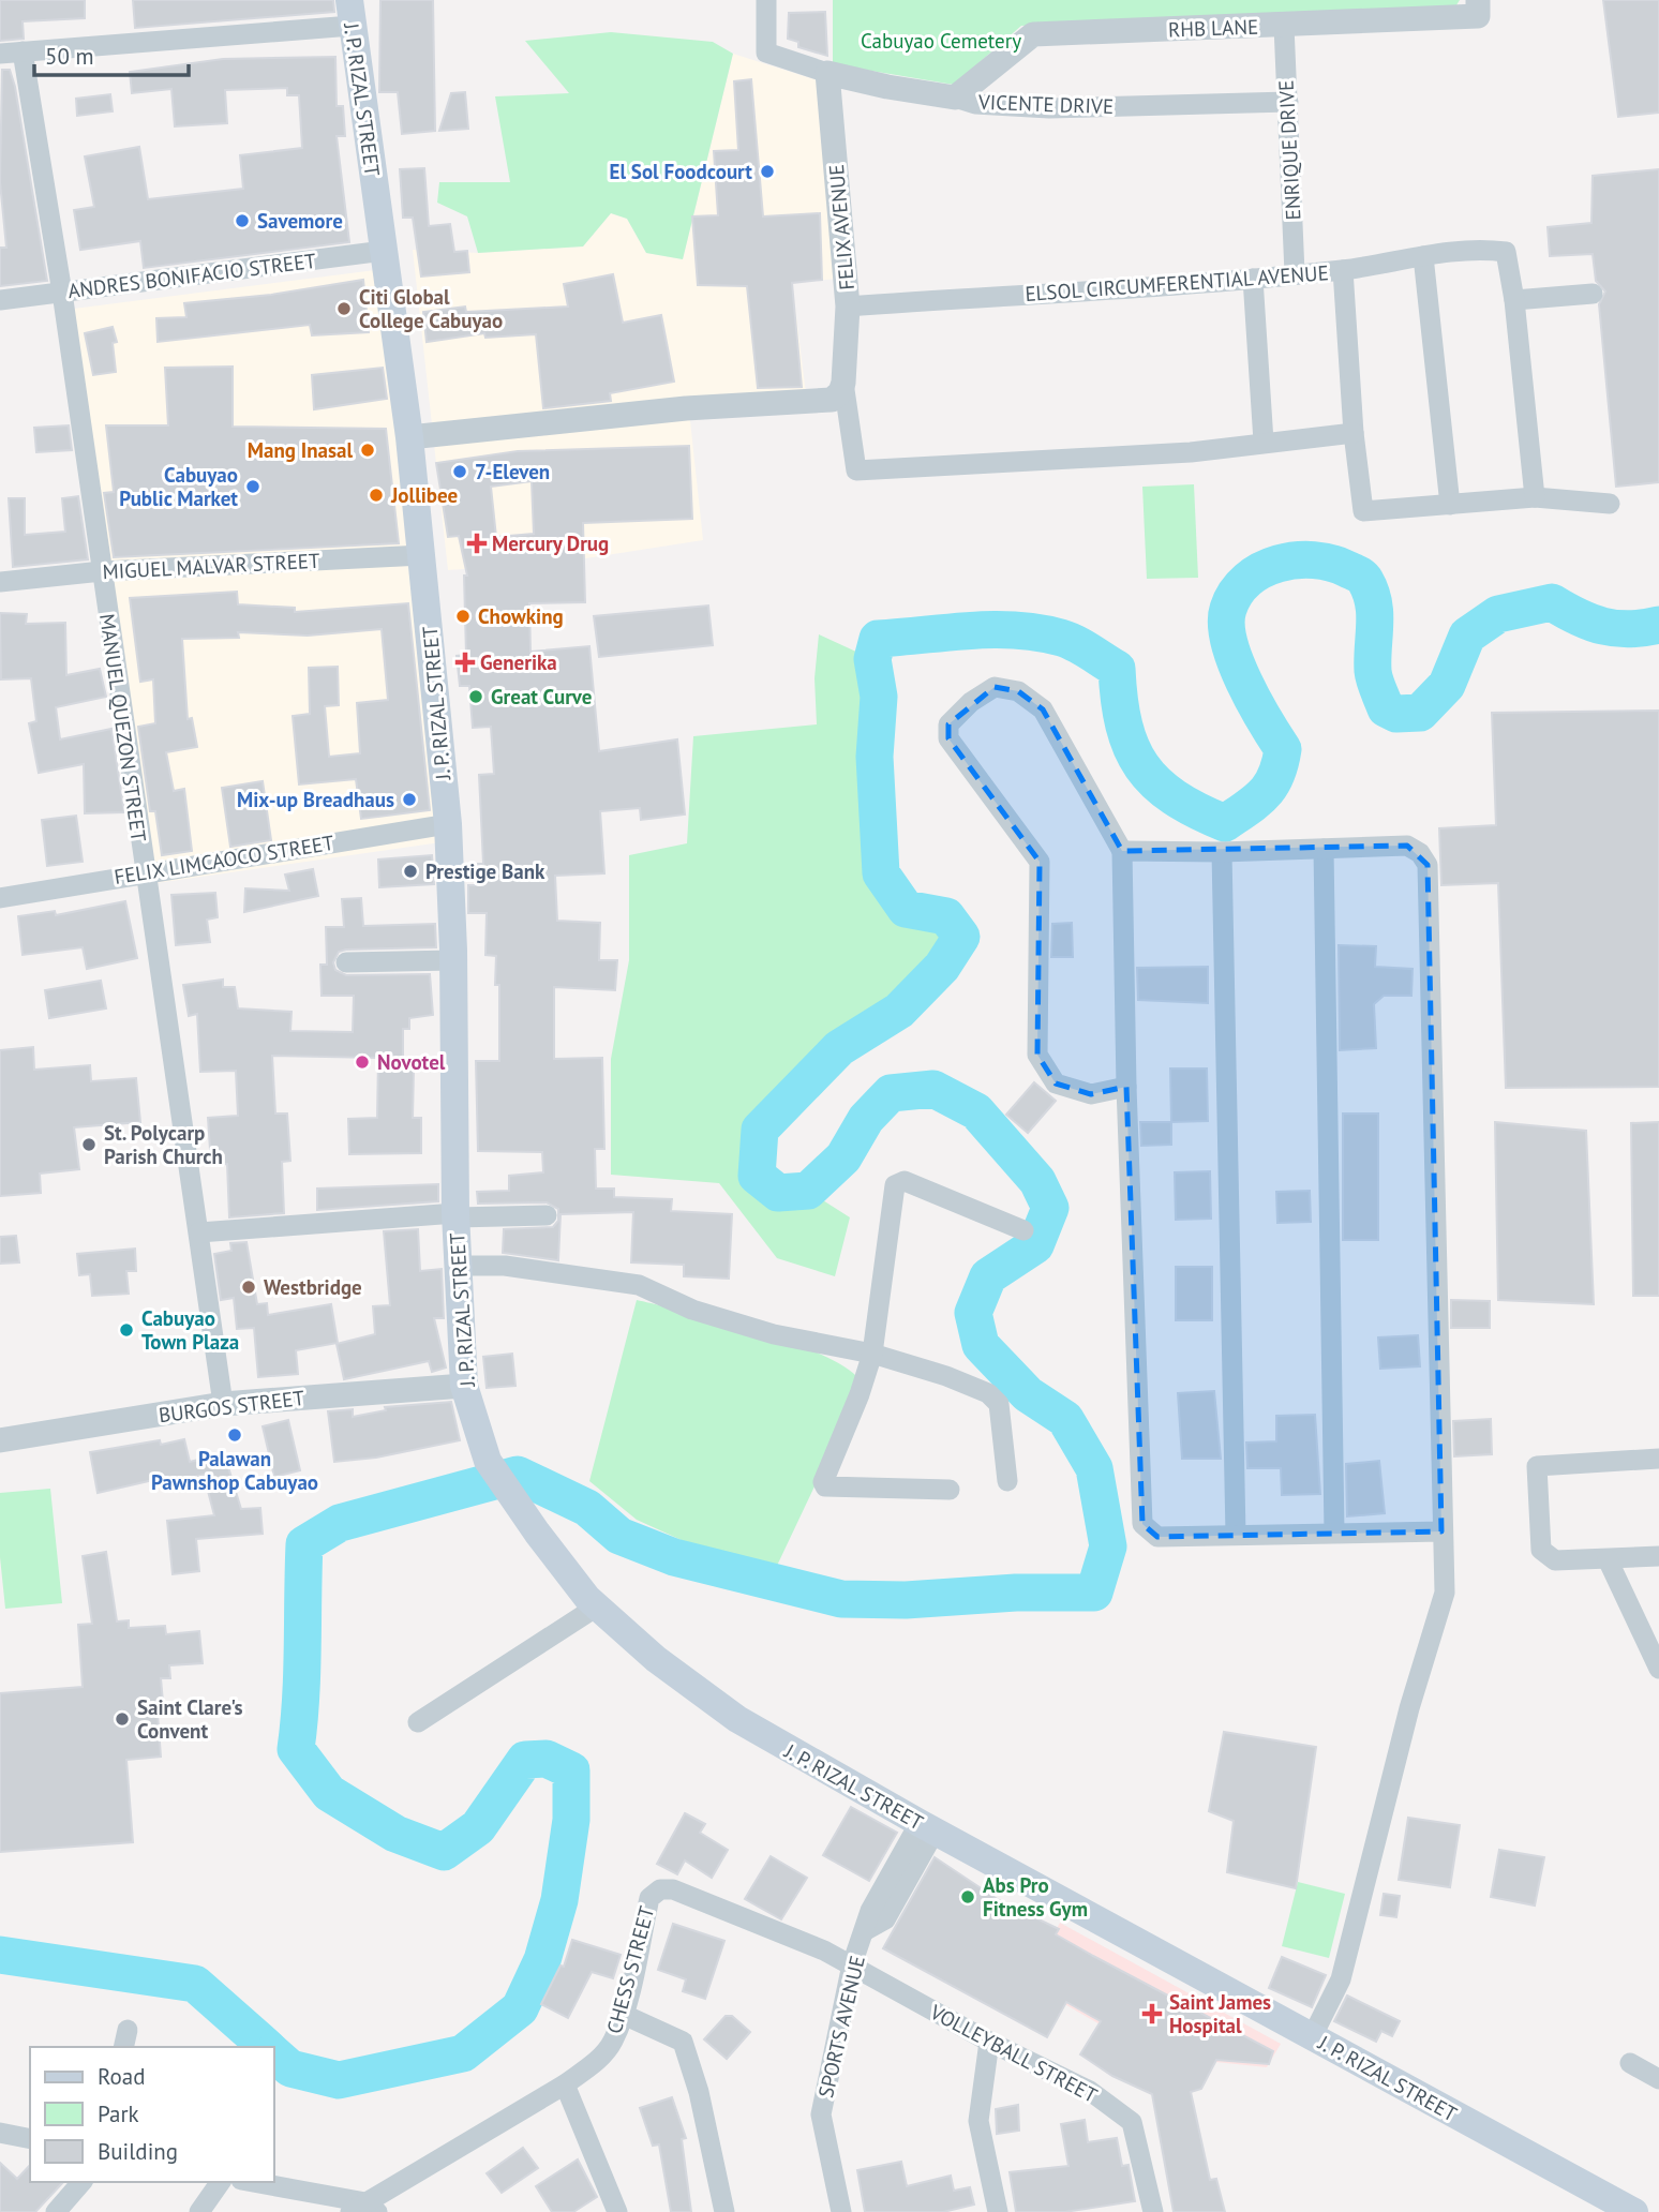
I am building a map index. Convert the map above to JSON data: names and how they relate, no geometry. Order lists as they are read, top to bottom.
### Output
{
  "streets": {
    "main road": ["J. P. RIZAL STREET"],
    "street": [
      "RHB LANE",
      "VICENTE DRIVE",
      "ENRIQUE DRIVE",
      "FELIX AVENUE",
      "ANDRES BONIFACIO STREET",
      "ELSOL CIRCUMFERENTIAL AVENUE",
      "MIGUEL MALVAR STREET",
      "MANUEL QUEZON STREET",
      "FELIX LIMCAOCO STREET",
      "BURGOS STREET",
      "CHESS STREET",
      "SPORTS AVENUE",
      "VOLLEYBALL STREET"
    ]
  },
  "crossings": [
    ["RHB LANE", "VICENTE DRIVE"],
    ["RHB LANE", "ENRIQUE DRIVE"],
    ["J. P. RIZAL STREET", "ANDRES BONIFACIO STREET"],
    ["J. P. RIZAL STREET", "MIGUEL MALVAR STREET"],
    ["J. P. RIZAL STREET", "FELIX LIMCAOCO STREET"],
    ["J. P. RIZAL STREET", "BURGOS STREET"],
    ["J. P. RIZAL STREET", "SPORTS AVENUE"],
    ["VICENTE DRIVE", "ENRIQUE DRIVE"],
    ["VICENTE DRIVE", "FELIX AVENUE"],
    ["ENRIQUE DRIVE", "ELSOL CIRCUMFERENTIAL AVENUE"],
    ["FELIX AVENUE", "ELSOL CIRCUMFERENTIAL AVENUE"],
    ["ANDRES BONIFACIO STREET", "MANUEL QUEZON STREET"],
    ["MIGUEL MALVAR STREET", "MANUEL QUEZON STREET"],
    ["MANUEL QUEZON STREET", "FELIX LIMCAOCO STREET"],
    ["MANUEL QUEZON STREET", "BURGOS STREET"],
    ["CHESS STREET", "SPORTS AVENUE"],
    ["CHESS STREET", "VOLLEYBALL STREET"],
    ["SPORTS AVENUE", "VOLLEYBALL STREET"]
  ],
  "parks": ["Cabuyao Cemetery"],
  "places": {
    "other": [
      "El Sol Foodcourt",
      "Savemore",
      "Citi Global College Cabuyao",
      "Mang Inasal",
      "7-Eleven",
      "Cabuyao Public Market",
      "Jollibee",
      "Chowking",
      "Great Curve",
      "Mix-up Breadhaus",
      "Prestige Bank",
      "Novotel",
      "St. Polycarp Parish Church",
      "Westbridge",
      "Cabuyao Town Plaza",
      "Palawan Pawnshop Cabuyao",
      "Saint Clare's Convent",
      "Abs Pro Fitness Gym"
    ],
    "health": ["Mercury Drug", "Generika", "Saint James Hospital"]
  },
  "legend": ["Road", "Park", "Building"],
  "scale_bar": "50 m"
}
